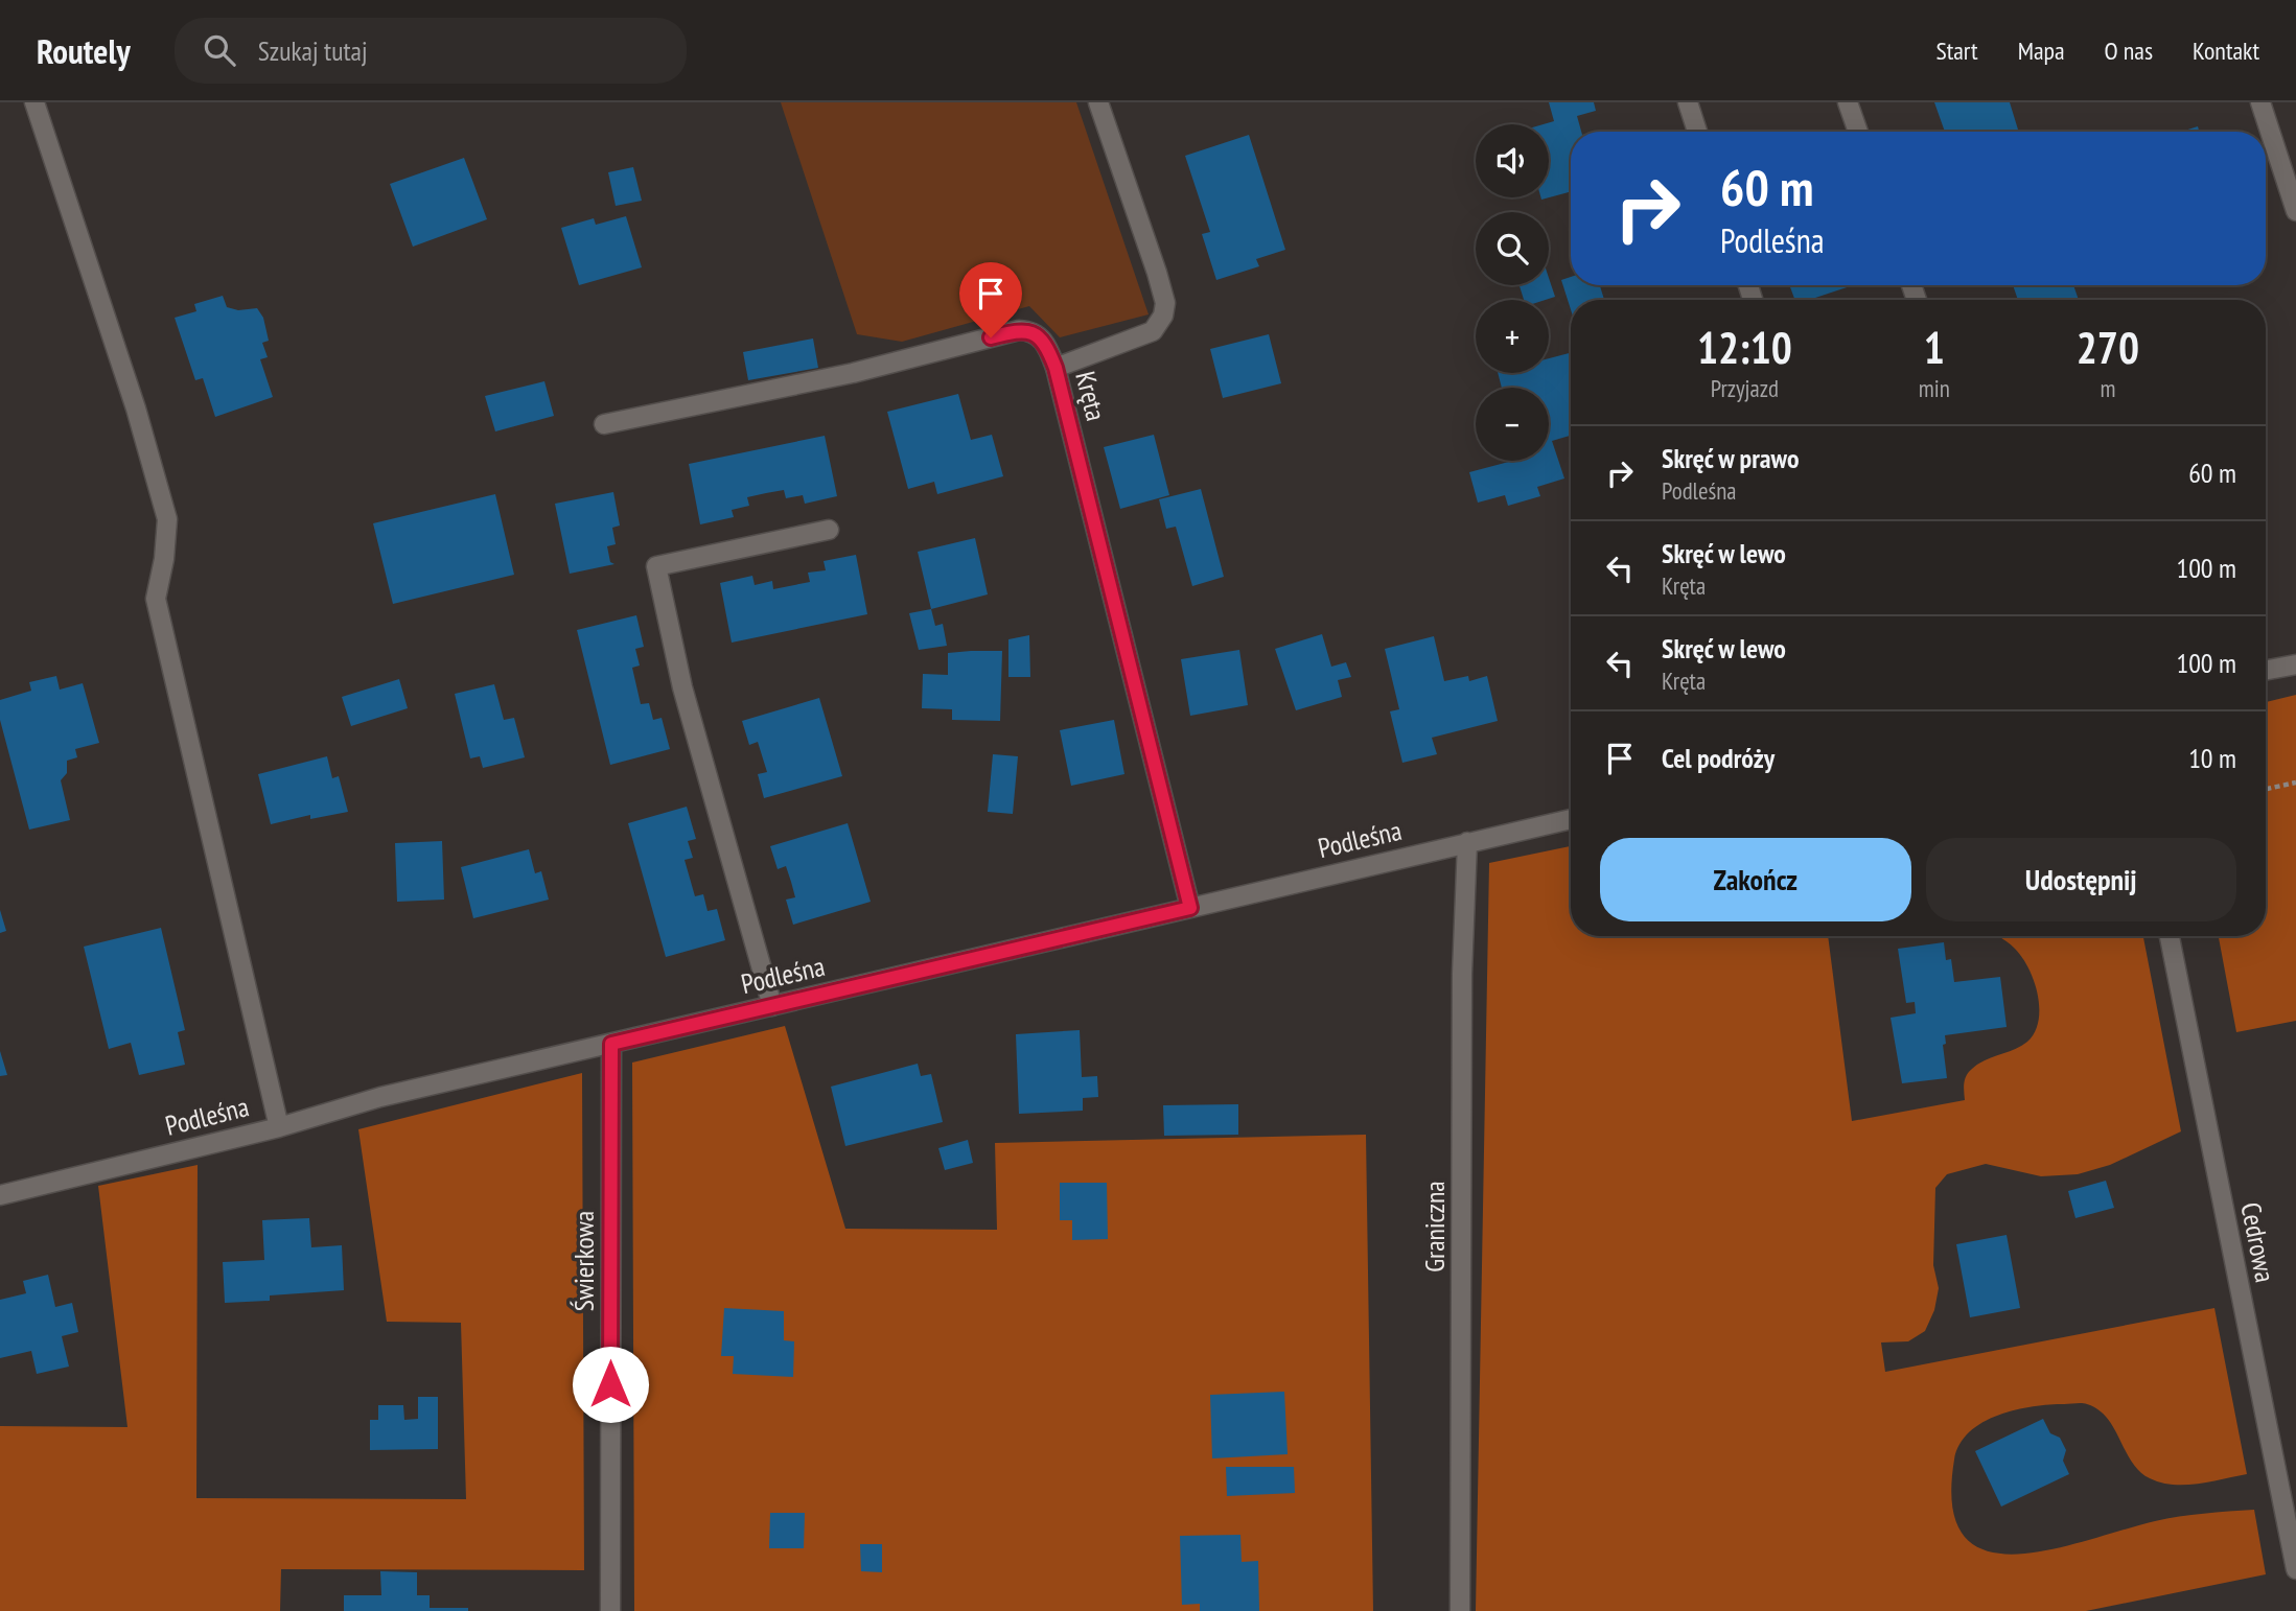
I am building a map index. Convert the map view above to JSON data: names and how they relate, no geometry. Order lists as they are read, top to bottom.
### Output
{
  "streets": {
    "street": [
      "Kręta",
      "Podleśna",
      "Graniczna",
      "Cedrowa",
      "Świerkowa"
    ]
  },
  "crossings": [
    ["Kręta", "Podleśna"],
    ["Podleśna", "Graniczna"],
    ["Podleśna", "Świerkowa"]
  ],
  "page": {
    "header": "Routely",
    "search": "Szukaj tutaj",
    "nav": [
      "Start",
      "Mapa",
      "O nas",
      "Kontakt"
    ],
    "map_buttons": ["+", "−"],
    "turn": ["60 m", "Podleśna"],
    "eta": [
      "12:10",
      "Przyjazd",
      "1",
      "min",
      "270",
      "m"
    ],
    "list": [
      {
        "name": "Skręć w prawo",
        "note": "Podleśna",
        "value": "60 m"
      },
      {
        "name": "Skręć w lewo",
        "note": "Kręta",
        "value": "100 m"
      },
      {
        "name": "Skręć w lewo",
        "note": "Kręta",
        "value": "100 m"
      },
      {
        "name": "Cel podróży",
        "value": "10 m"
      }
    ],
    "buttons": ["Zakończ", "Udostępnij"]
  }
}
